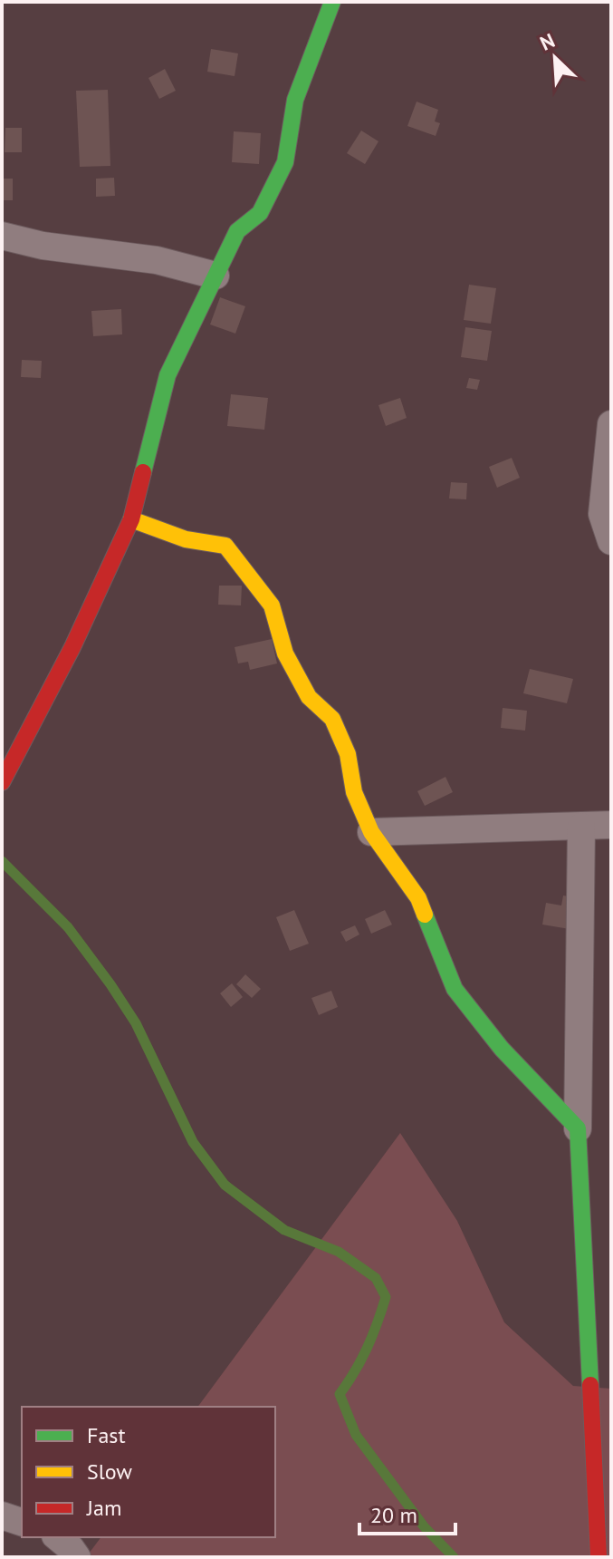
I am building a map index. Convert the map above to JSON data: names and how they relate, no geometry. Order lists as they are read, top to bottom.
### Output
{
  "legend": ["Fast", "Slow", "Jam"],
  "scale_bar": "20 m",
  "north": "top left"
}
